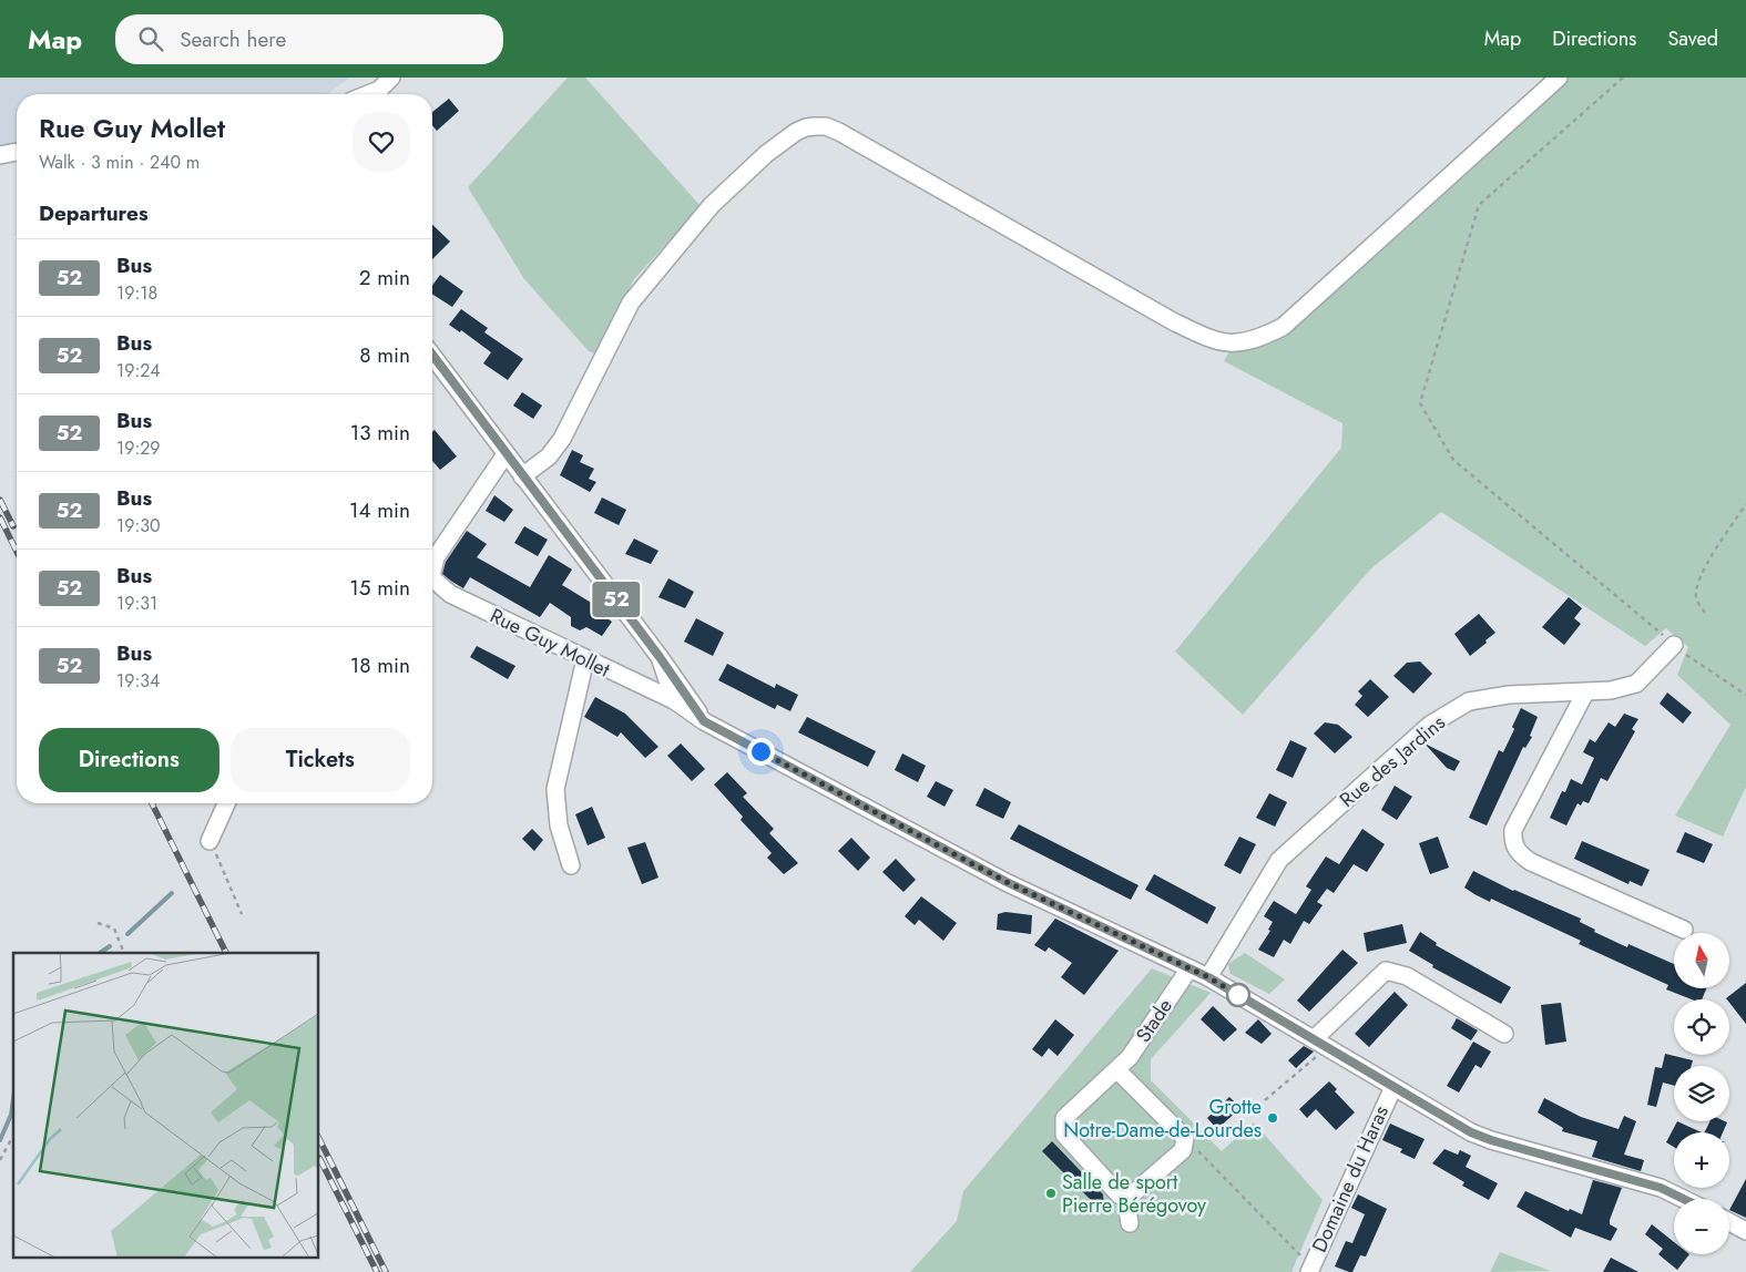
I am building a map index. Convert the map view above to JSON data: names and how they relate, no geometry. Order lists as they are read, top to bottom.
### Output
{
  "streets": {
    "street": [
      "Rue Guy Mollet",
      "Rue des Jardins",
      "Stade",
      "Domaine du Haras"
    ]
  },
  "places": ["Grotte Notre-Dame-de-Lourdes", "Salle de sport Pierre Bérégovoy"],
  "lines": ["bus line 52"],
  "north": "top",
  "page": {
    "header": "Map",
    "search": "Search here",
    "nav": ["Map", "Directions", "Saved"],
    "on_map": "52",
    "heading": [
      ["Rue Guy Mollet", "Walk · 3 min · 240 m"],
      "Departures"
    ],
    "list": [
      {
        "mark": "52",
        "name": "Bus",
        "note": "19:18",
        "value": "2 min"
      },
      {
        "mark": "52",
        "name": "Bus",
        "note": "19:24",
        "value": "8 min"
      },
      {
        "mark": "52",
        "name": "Bus",
        "note": "19:29",
        "value": "13 min"
      },
      {
        "mark": "52",
        "name": "Bus",
        "note": "19:30",
        "value": "14 min"
      },
      {
        "mark": "52",
        "name": "Bus",
        "note": "19:31",
        "value": "15 min"
      },
      {
        "mark": "52",
        "name": "Bus",
        "note": "19:34",
        "value": "18 min"
      }
    ],
    "buttons": ["Directions", "Tickets"],
    "map_buttons": ["+", "−"]
  }
}
